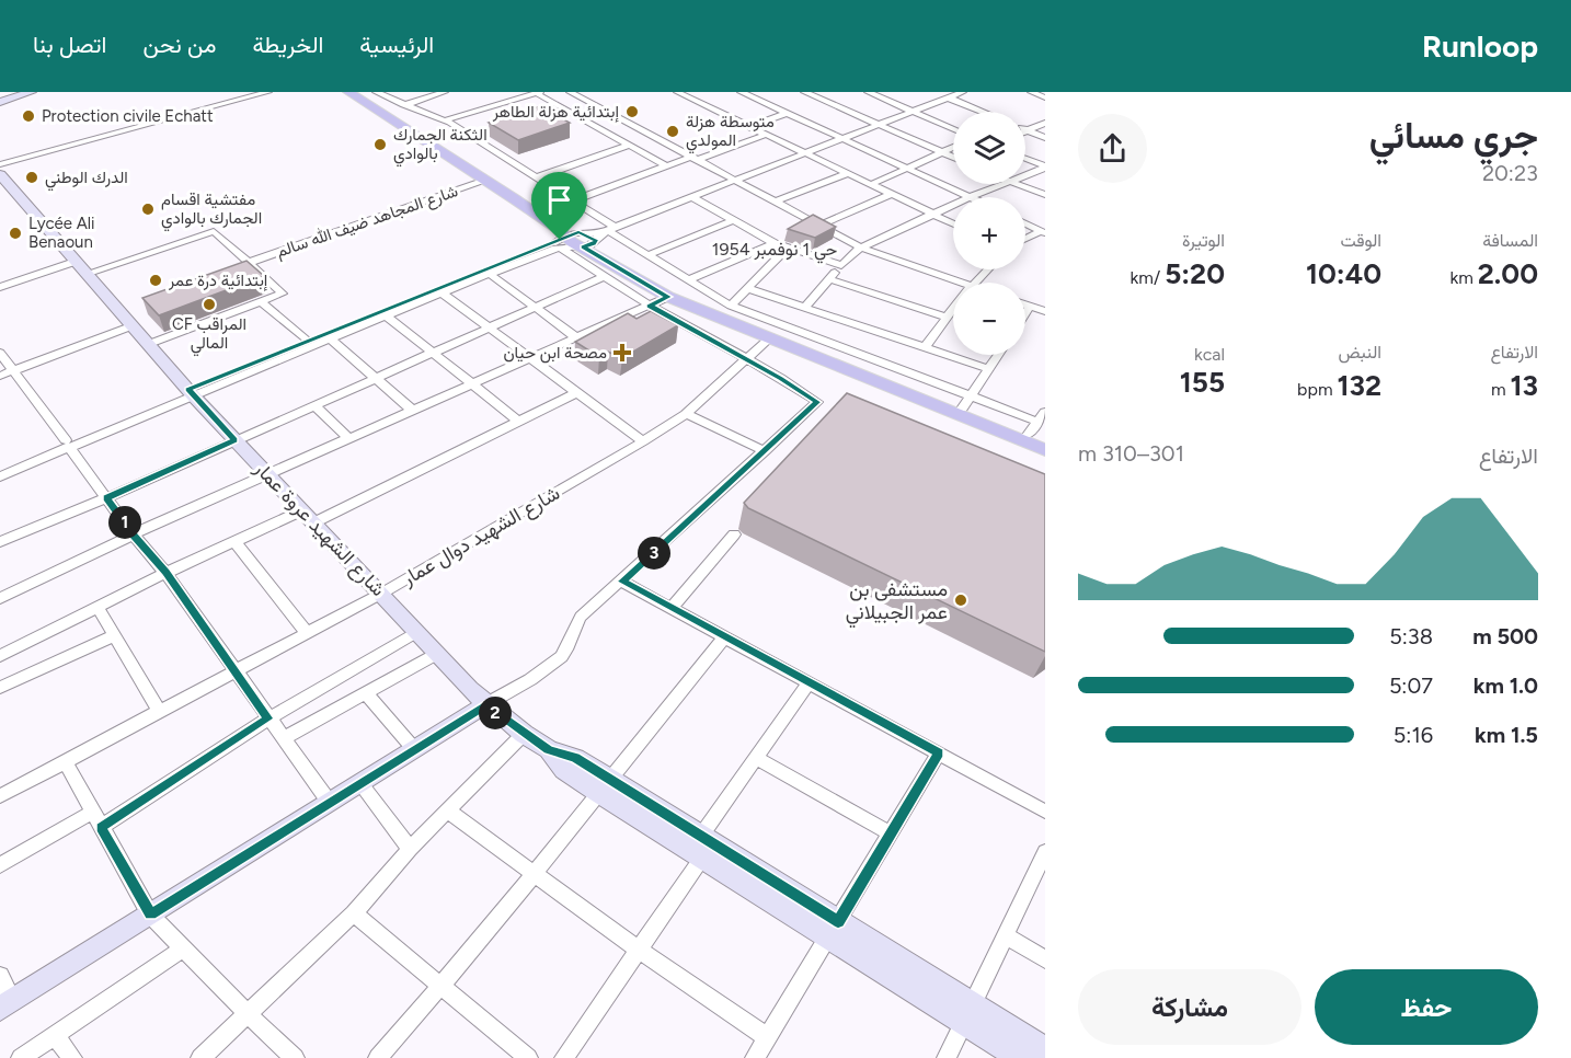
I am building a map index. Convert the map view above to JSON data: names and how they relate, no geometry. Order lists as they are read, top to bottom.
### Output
{
  "streets": {
    "street": ["شارع المجاهد ضيف الله سالم", "شارع الشهيد عروة عمار", "شارع الشهيد دوال عمار"]
  },
  "crossings": [
    ["شارع الشهيد عروة عمار", "شارع الشهيد دوال عمار"]
  ],
  "districts": ["حي 1 نوفمبر 1954"],
  "places": {
    "other": [
      "إبتدائية هزلة الطاهر",
      "Protection civile Echatt",
      "متوسطة هزلة المولدي",
      "الثكنة الجمارك بالوادي",
      "الدرك الوطني",
      "مفتشية اقسام الجمارك بالوادي",
      "Lycée Ali Benaoun",
      "إبتدائية درة عمر",
      "CF المراقب المالي",
      "مستشفى بن عمر الجبيلاني"
    ],
    "health": ["مصحة ابن حيان"]
  },
  "page": {
    "header": "Runloop",
    "nav": [
      "الرئيسية",
      "الخريطة",
      "من نحن",
      "اتصل بنا"
    ],
    "heading": ["جري مسائي", "20:23"],
    "map_buttons": ["+", "−"],
    "stats": [
      ["المسافة", "2.00 km"],
      ["الوقت", "10:40"],
      ["الوتيرة", "5:20 /km"],
      ["الارتفاع", "13 m"],
      ["النبض", "132 bpm"],
      ["kcal", "155"]
    ],
    "chart": ["الارتفاع", "301–310 m"],
    "pins": ["1", "3", "2"],
    "list": [
      {
        "name": "500 m",
        "note": "5:38"
      },
      {
        "name": "1.0 km",
        "note": "5:07"
      },
      {
        "name": "1.5 km",
        "note": "5:16"
      }
    ],
    "buttons": ["حفظ", "مشاركة"]
  }
}
